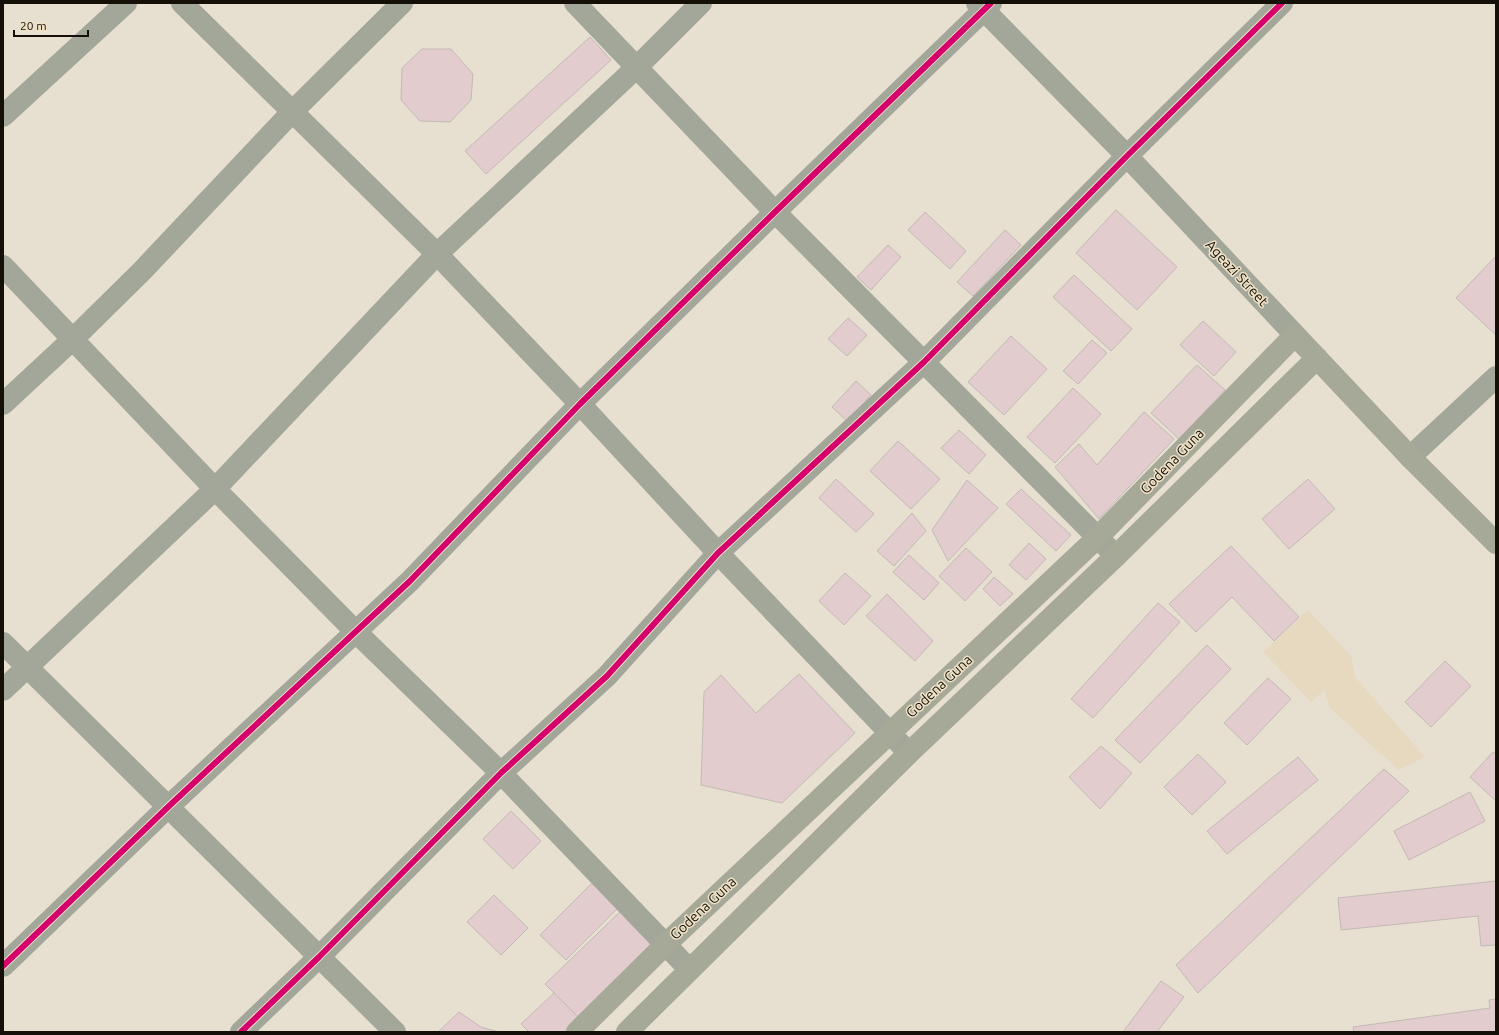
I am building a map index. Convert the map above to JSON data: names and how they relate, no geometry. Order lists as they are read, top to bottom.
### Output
{
  "streets": {
    "main road": ["Ageazi Street", "Godena Guna"]
  },
  "crossings": [
    ["Ageazi Street", "Godena Guna"]
  ],
  "scale_bar": "20 m"
}
